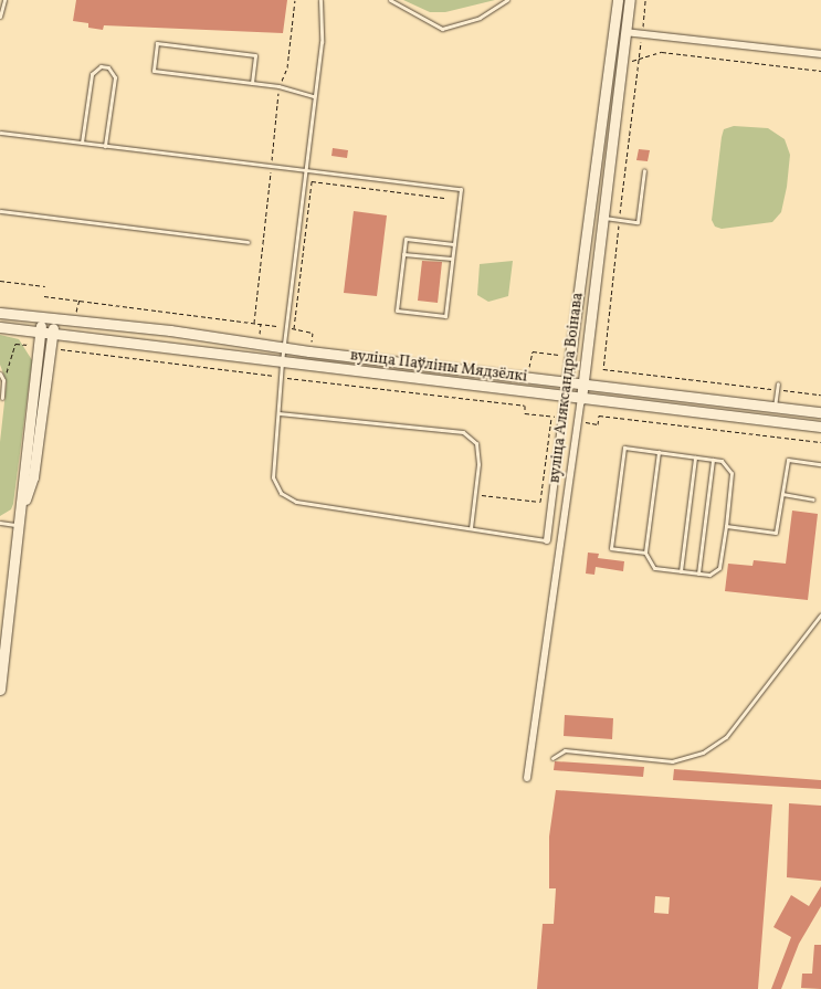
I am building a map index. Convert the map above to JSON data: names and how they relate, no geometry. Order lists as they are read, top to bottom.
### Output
{
  "streets": {
    "street": ["вуліца Паўліны Мядзёлкі", "вуліца Аляксандра Воінава"]
  },
  "crossings": [
    ["вуліца Паўліны Мядзёлкі", "вуліца Аляксандра Воінава"]
  ]
}
